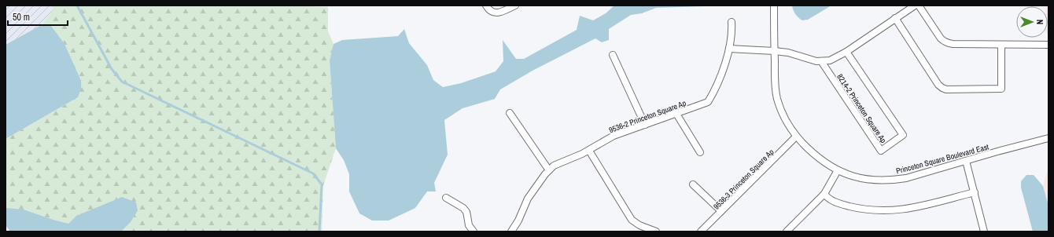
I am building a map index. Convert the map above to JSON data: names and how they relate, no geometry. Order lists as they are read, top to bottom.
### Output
{
  "streets": {
    "street": [
      "8214-2 Princeton Square Ap",
      "9536-2 Princeton Square Ap",
      "Princeton Square Boulevard East",
      "9536-3 Princeton Square Ap"
    ]
  },
  "crossings": [
    ["Princeton Square Boulevard East", "9536-3 Princeton Square Ap"]
  ],
  "scale_bar": "50 m",
  "north": "right"
}
